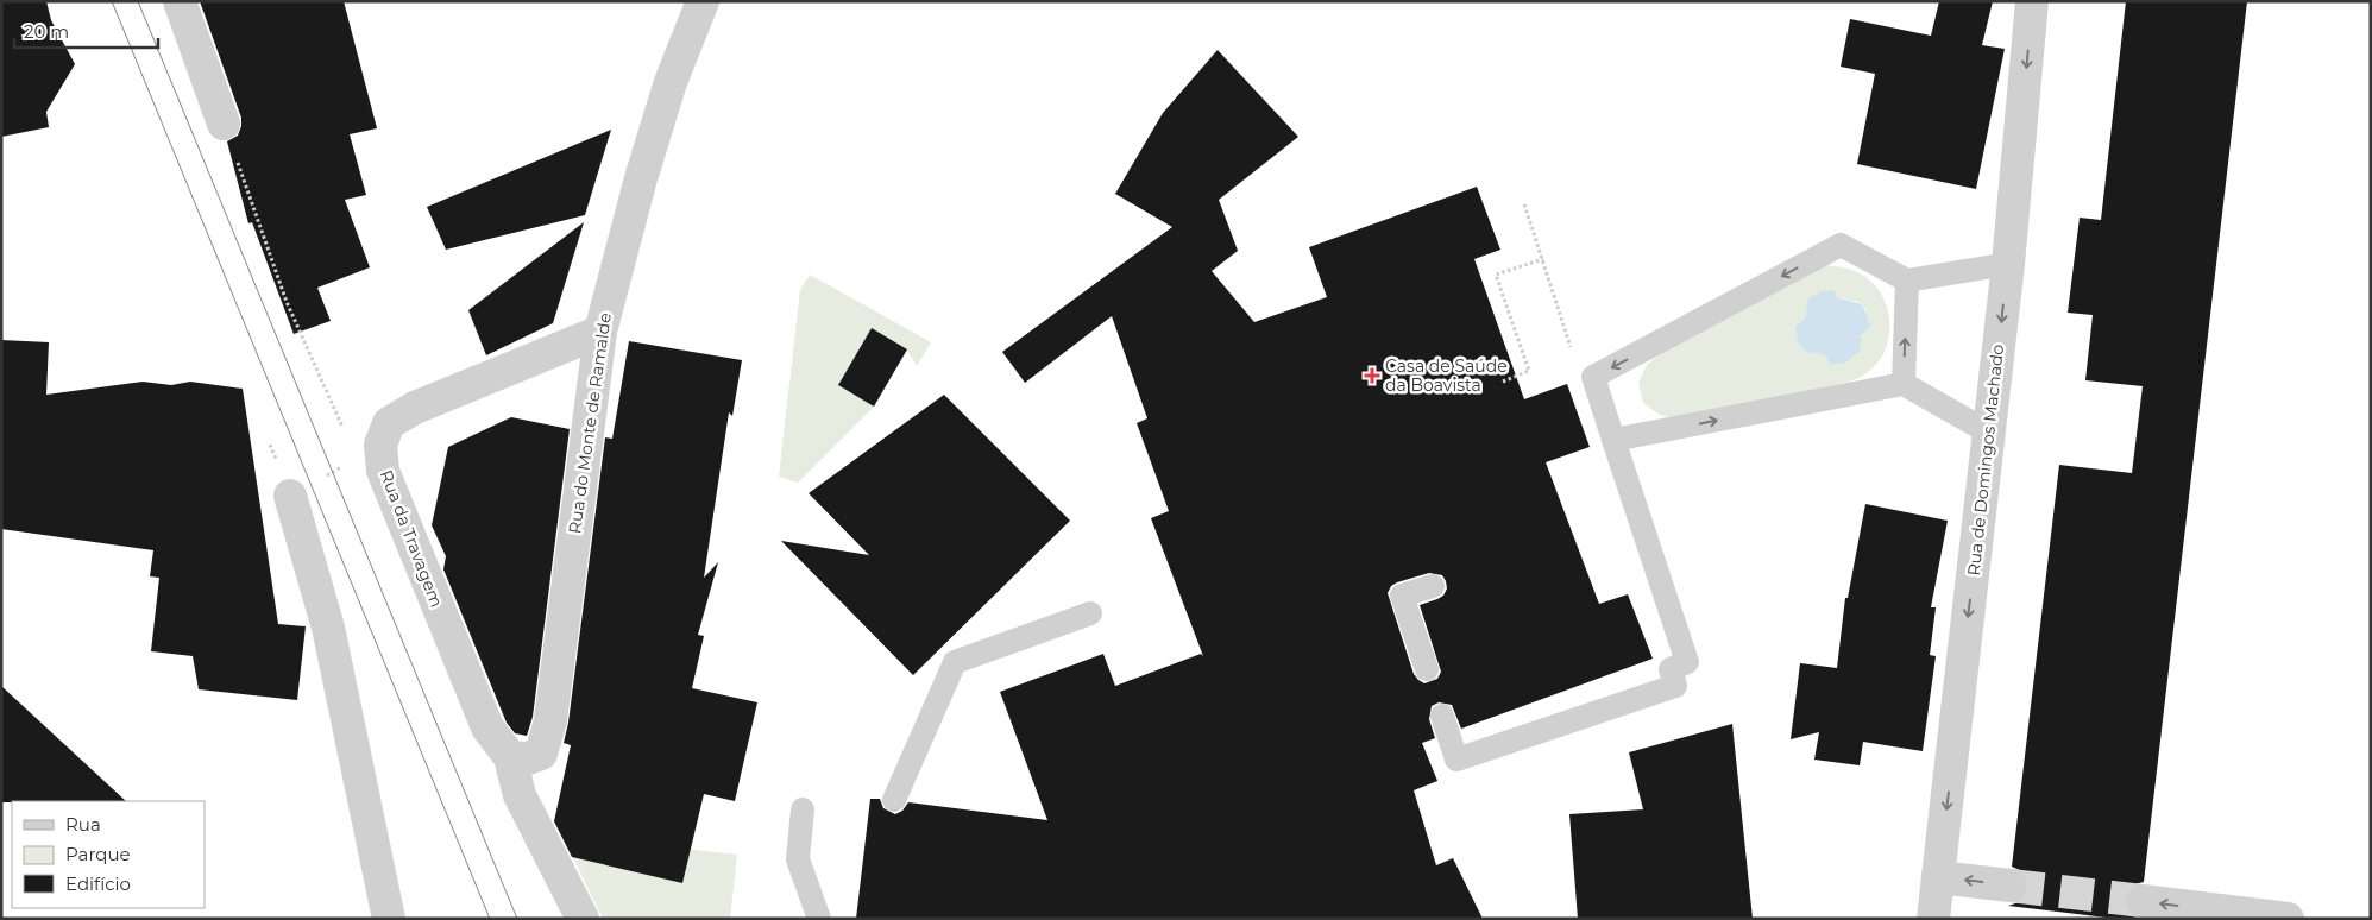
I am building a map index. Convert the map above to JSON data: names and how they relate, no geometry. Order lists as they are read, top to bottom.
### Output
{
  "streets": {
    "street": ["Rua do Monte de Ramalde", "Rua de Domingos Machado", "Rua da Travagem"]
  },
  "crossings": [
    ["Rua do Monte de Ramalde", "Rua da Travagem"]
  ],
  "one_way": ["Rua de Domingos Machado"],
  "places": {
    "health": ["Casa de Saúde da Boavista"]
  },
  "legend": ["Rua", "Parque", "Edifício"],
  "scale_bar": "20 m"
}
